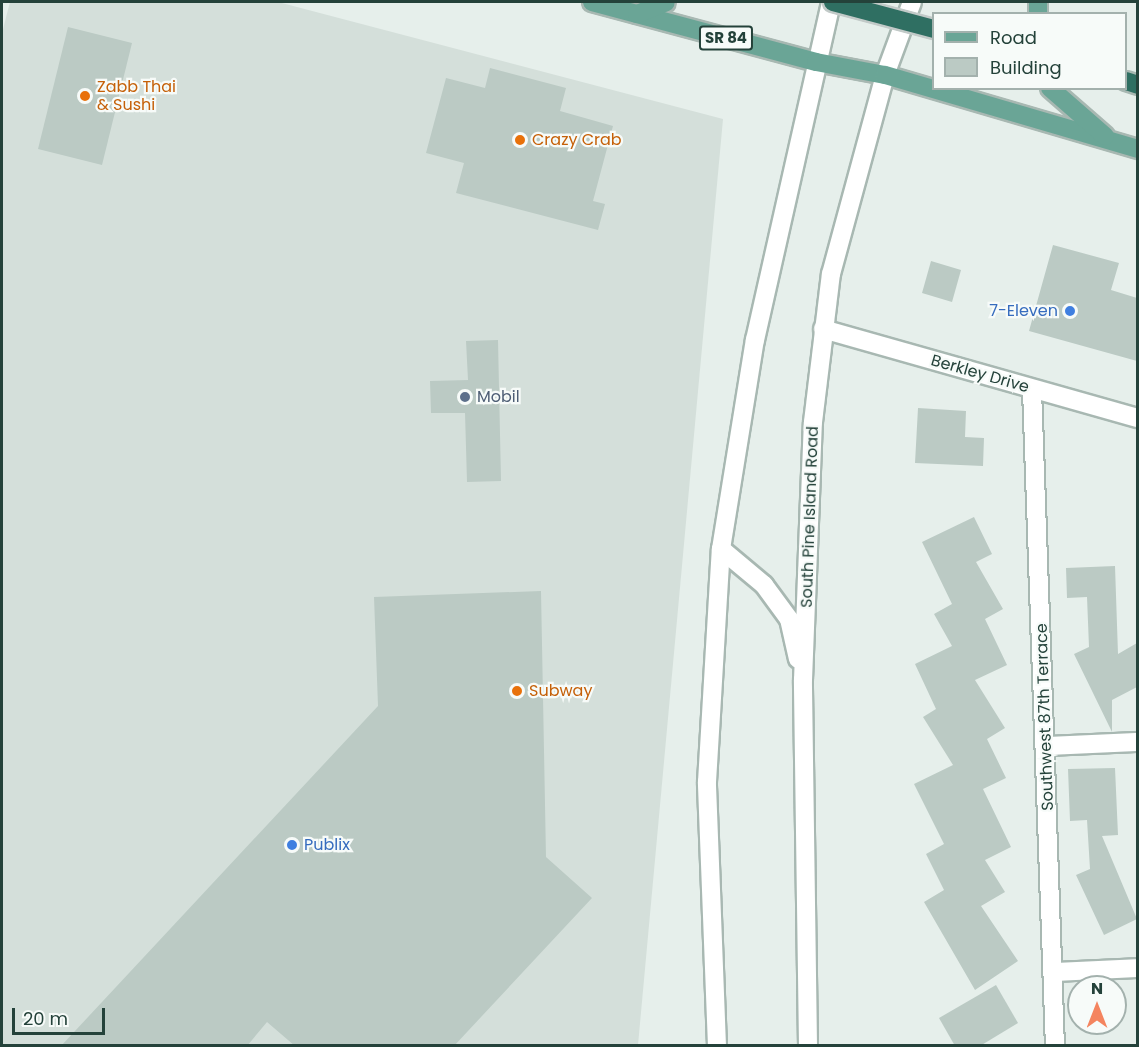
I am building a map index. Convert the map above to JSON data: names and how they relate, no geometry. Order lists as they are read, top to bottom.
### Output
{
  "streets": {
    "main road": [
      "SR 84",
      "Berkley Drive",
      "South Pine Island Road",
      "Southwest 87th Terrace"
    ]
  },
  "crossings": [
    ["SR 84", "South Pine Island Road"],
    ["Berkley Drive", "South Pine Island Road"],
    ["Berkley Drive", "Southwest 87th Terrace"]
  ],
  "places": [
    "Zabb Thai & Sushi",
    "Crazy Crab",
    "7-Eleven",
    "Mobil",
    "Subway",
    "Publix"
  ],
  "legend": ["Road", "Building"],
  "scale_bar": "20 m",
  "north": "top"
}
